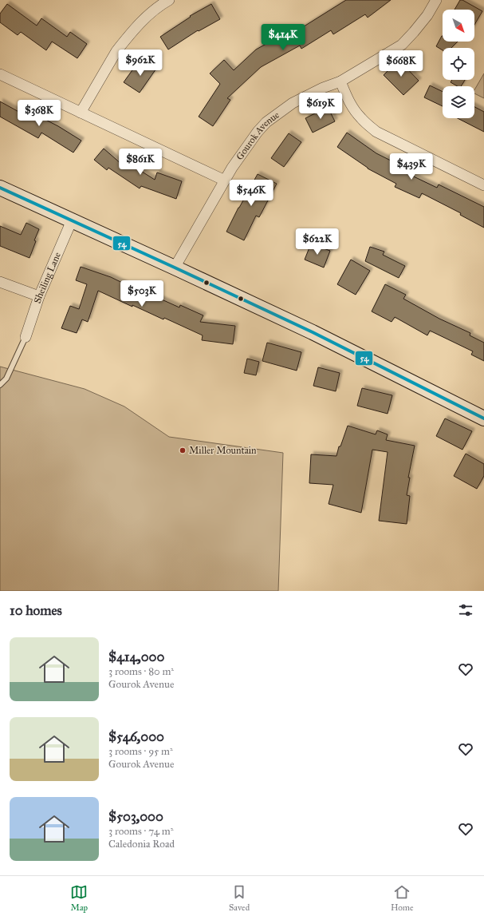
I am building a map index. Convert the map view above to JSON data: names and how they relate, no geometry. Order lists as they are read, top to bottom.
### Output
{
  "streets": {
    "street": ["Gourok Avenue", "Sheiling Lane"]
  },
  "places": ["Miller Mountain"],
  "lines": ["transit line 54"],
  "north": "bottom right",
  "page": {
    "price": [
      "$414K",
      "$962K",
      "$668K",
      "$619K",
      "$368K",
      "$861K",
      "$439K",
      "$546K",
      "$622K",
      "$503K"
    ],
    "heading": "10 homes",
    "list": [
      {
        "name": "$414,000",
        "note": "3 rooms · 80 m² · Gourok Avenue"
      },
      {
        "name": "$546,000",
        "note": "3 rooms · 95 m² · Gourok Avenue"
      },
      {
        "name": "$503,000",
        "note": "3 rooms · 74 m² · Caledonia Road"
      }
    ],
    "tabs": ["Map", "Saved", "Home"]
  }
}
